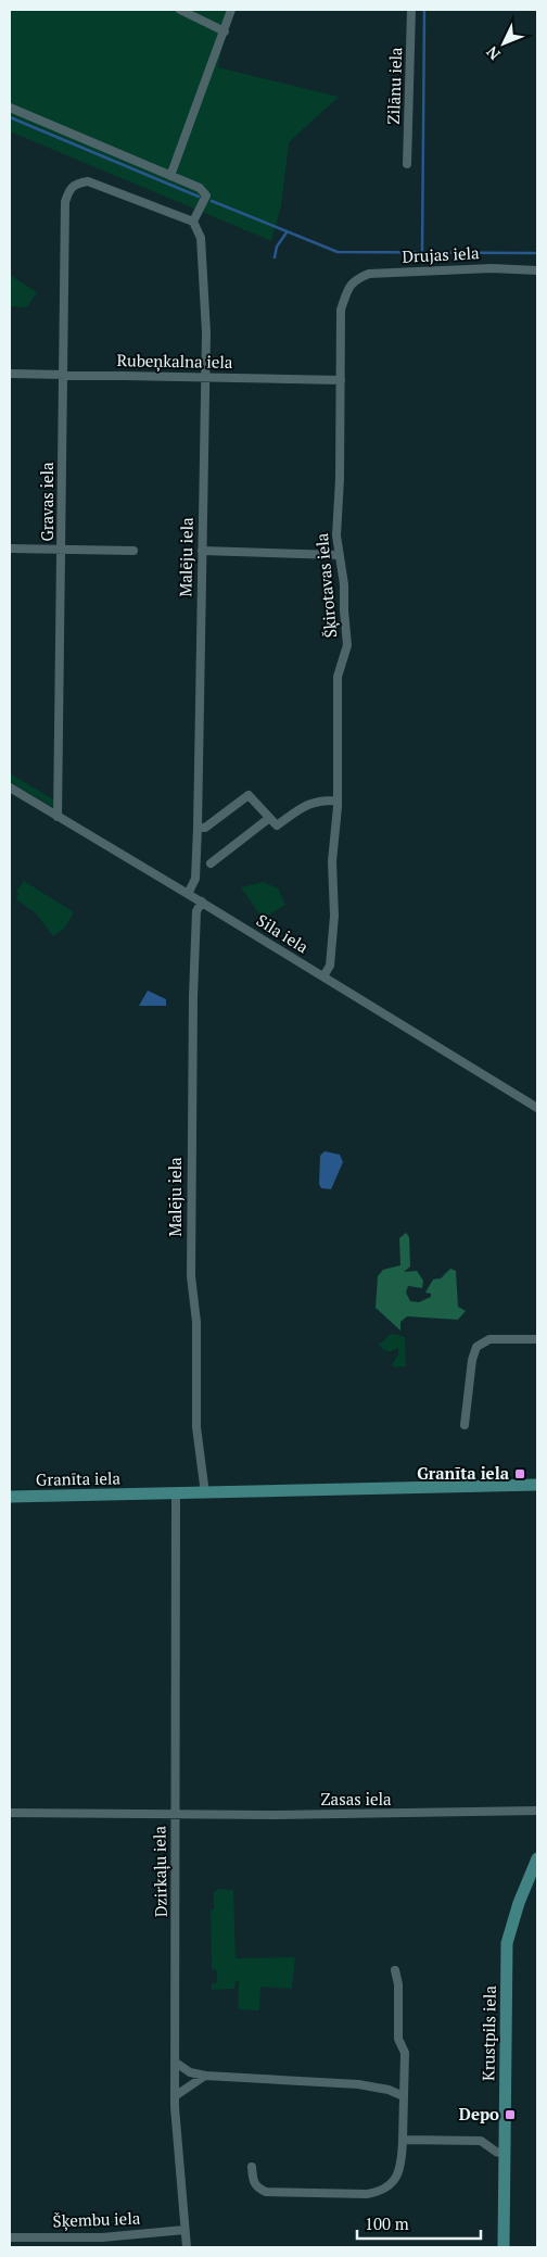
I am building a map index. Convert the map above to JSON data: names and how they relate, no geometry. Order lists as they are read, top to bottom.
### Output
{
  "streets": {
    "main road": ["Granīta iela", "Krustpils iela"],
    "street": [
      "Zilānu iela",
      "Drujas iela",
      "Rubeņkalna iela",
      "Gravas iela",
      "Malēju iela",
      "Šķirotavas iela",
      "Sila iela",
      "Zasas iela",
      "Dzirkaļu iela",
      "Šķembu iela"
    ]
  },
  "crossings": [
    ["Drujas iela", "Šķirotavas iela"],
    ["Rubeņkalna iela", "Gravas iela"],
    ["Rubeņkalna iela", "Malēju iela"],
    ["Rubeņkalna iela", "Šķirotavas iela"],
    ["Gravas iela", "Malēju iela"],
    ["Gravas iela", "Sila iela"],
    ["Malēju iela", "Sila iela"],
    ["Malēju iela", "Granīta iela"],
    ["Šķirotavas iela", "Sila iela"],
    ["Granīta iela", "Dzirkaļu iela"],
    ["Zasas iela", "Dzirkaļu iela"],
    ["Dzirkaļu iela", "Šķembu iela"]
  ],
  "places": {
    "transit": ["Granīta iela", "Depo"]
  },
  "scale_bar": "100 m",
  "north": "bottom left"
}
